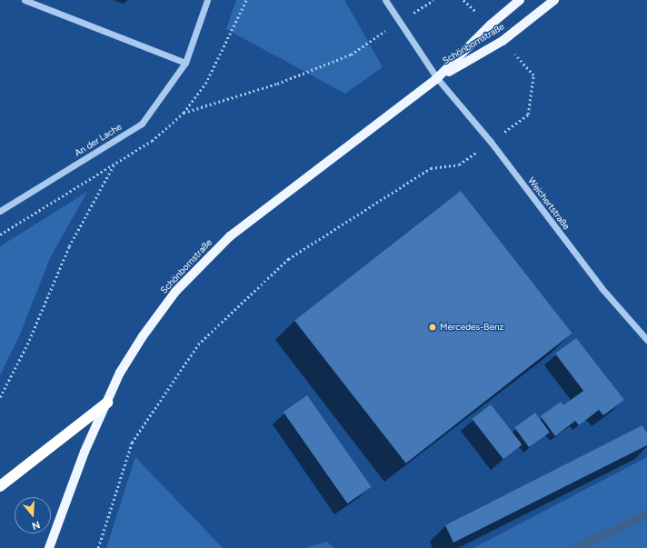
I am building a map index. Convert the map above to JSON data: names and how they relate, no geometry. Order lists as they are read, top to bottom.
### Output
{
  "streets": {
    "main road": ["Schönbornstraße"],
    "street": ["An der Lache", "Weichertstraße"]
  },
  "crossings": [
    ["Schönbornstraße", "Weichertstraße"]
  ],
  "places": ["Mercedes-Benz"],
  "north": "bottom"
}
